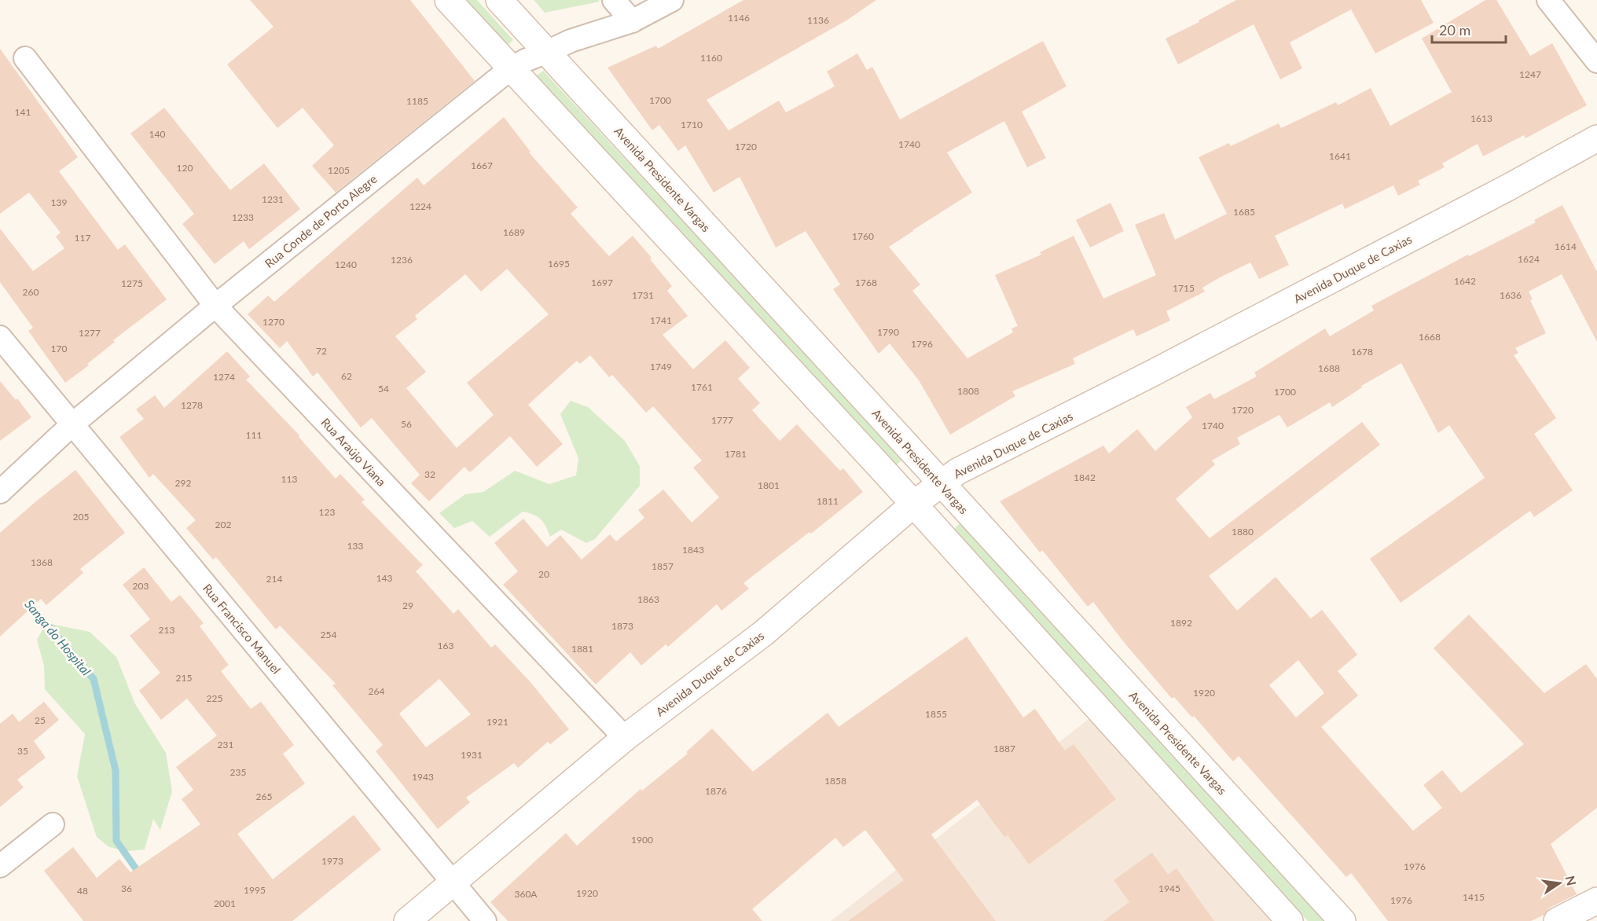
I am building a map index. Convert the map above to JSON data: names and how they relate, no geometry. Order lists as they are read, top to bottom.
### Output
{
  "streets": {
    "main road": ["Avenida Presidente Vargas", "Avenida Duque de Caxias"],
    "street": ["Rua Conde de Porto Alegre", "Rua Araújo Viana", "Rua Francisco Manuel"]
  },
  "crossings": [
    ["Avenida Presidente Vargas", "Rua Conde de Porto Alegre"],
    ["Avenida Presidente Vargas", "Avenida Duque de Caxias"],
    ["Rua Conde de Porto Alegre", "Rua Araújo Viana"],
    ["Rua Conde de Porto Alegre", "Rua Francisco Manuel"],
    ["Avenida Duque de Caxias", "Rua Araújo Viana"],
    ["Avenida Duque de Caxias", "Rua Francisco Manuel"]
  ],
  "water": ["Sanga do Hospital"],
  "house_numbers": [
    "1146",
    "1136",
    "1160",
    "1247",
    "1700",
    "1185",
    "141",
    "1613",
    "1710",
    "140",
    "1740",
    "1720",
    "1641",
    "1667",
    "120",
    "1205",
    "1231",
    "139",
    "1224",
    "1685",
    "1233",
    "1689",
    "1760",
    "117",
    "1614",
    "1624",
    "1236",
    "1695",
    "1240",
    "1642",
    "1697",
    "1768",
    "1275",
    "1715",
    "260",
    "1731",
    "1636",
    "1741",
    "1270",
    "1790",
    "1277",
    "1668",
    "1796",
    "170",
    "72",
    "1678",
    "1749",
    "1688",
    "62",
    "1274",
    "1761",
    "54",
    "1808",
    "1700",
    "1278",
    "1720",
    "1777",
    "56",
    "1740",
    "111",
    "1781",
    "32",
    "1842",
    "113",
    "292",
    "1801",
    "1811",
    "123",
    "205",
    "202",
    "1880",
    "133",
    "1843",
    "1368",
    "1857",
    "20",
    "143",
    "214",
    "203",
    "1863",
    "29",
    "1892",
    "1873",
    "213",
    "254",
    "163",
    "1881",
    "215",
    "264",
    "1920",
    "225",
    "1855",
    "25",
    "1921",
    "231",
    "1887",
    "35",
    "1931",
    "235",
    "1943",
    "1858",
    "1876",
    "265",
    "1900",
    "1973",
    "1976",
    "36",
    "1945",
    "1995",
    "48",
    "1920",
    "360A",
    "1415",
    "1976",
    "2001"
  ],
  "scale_bar": "20 m",
  "north": "right"
}
